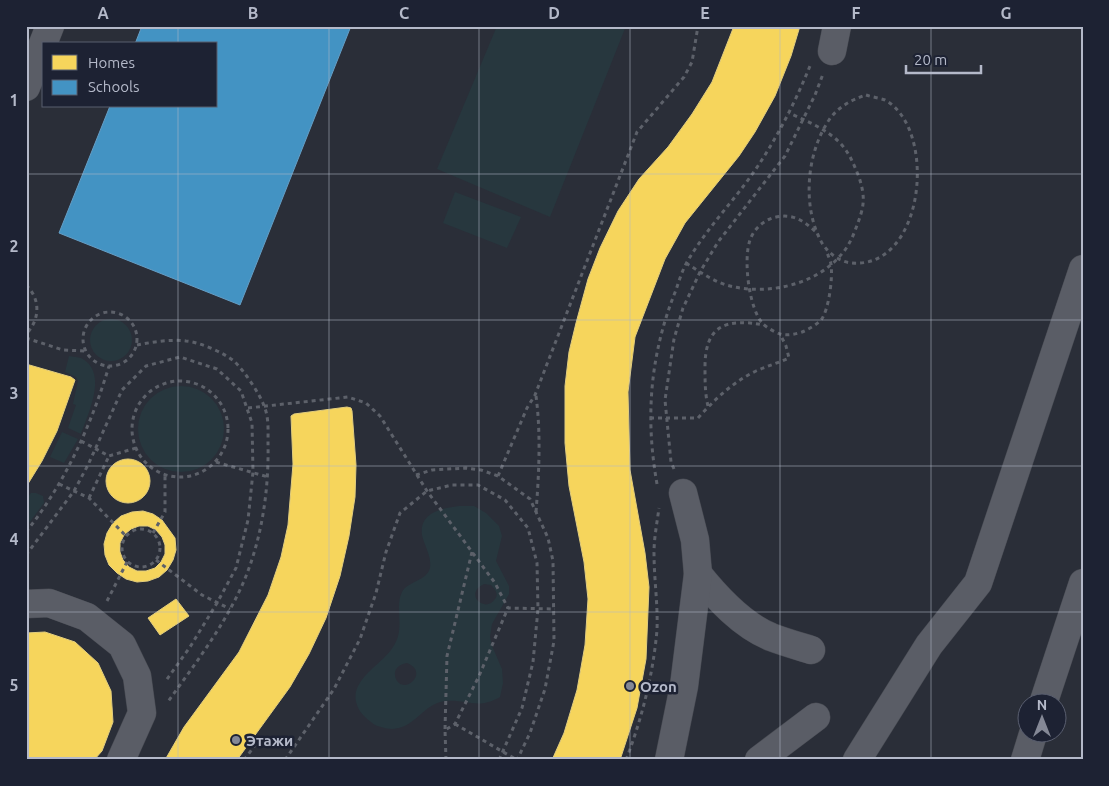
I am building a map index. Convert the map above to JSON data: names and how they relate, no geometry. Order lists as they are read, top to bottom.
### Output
{
  "places": ["Ozon", "Этажи"],
  "legend": ["Homes", "Schools"],
  "scale_bar": "20 m",
  "north": "top",
  "grid": {
    "columns": [
      "A",
      "B",
      "C",
      "D",
      "E",
      "F",
      "G"
    ],
    "rows": [
      "1",
      "2",
      "3",
      "4",
      "5"
    ]
  }
}
